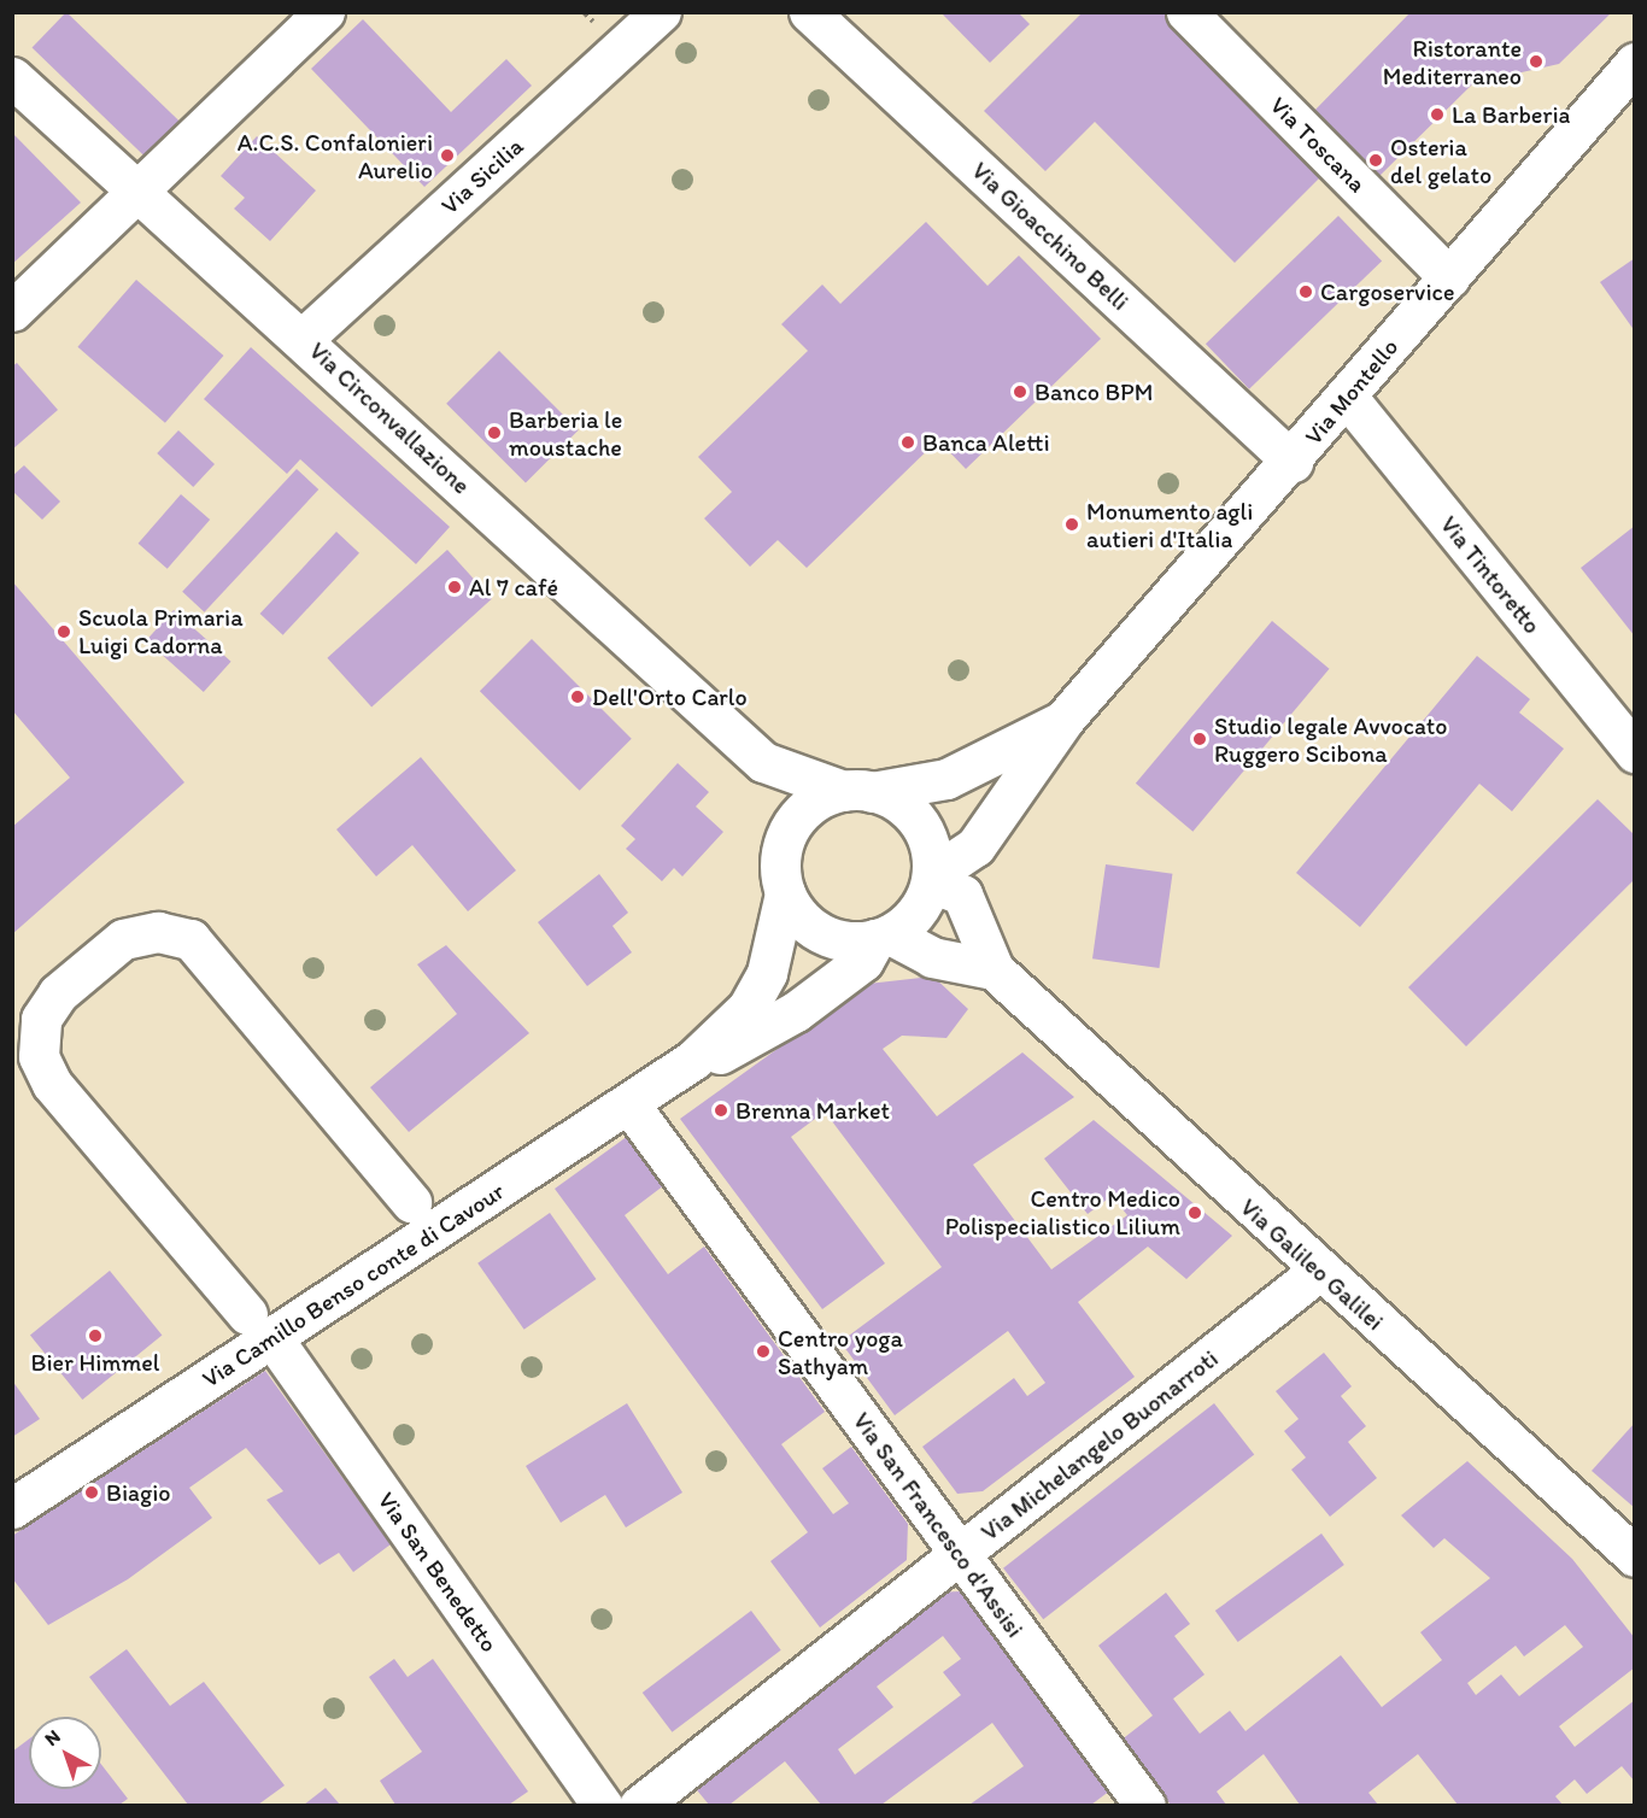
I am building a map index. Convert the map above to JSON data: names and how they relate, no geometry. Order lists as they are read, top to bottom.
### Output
{
  "streets": {
    "street": [
      "Via Toscana",
      "Via Sicilia",
      "Via Gioacchino Belli",
      "Via Montello",
      "Via Circonvallazione",
      "Via Tintoretto",
      "Via Galileo Galilei",
      "Via Camillo Benso conte di Cavour",
      "Via Michelangelo Buonarroti",
      "Via San Francesco d'Assisi",
      "Via San Benedetto"
    ]
  },
  "crossings": [
    ["Via Toscana", "Via Montello"],
    ["Via Sicilia", "Via Circonvallazione"],
    ["Via Gioacchino Belli", "Via Montello"],
    ["Via Montello", "Via Circonvallazione"],
    ["Via Montello", "Via Tintoretto"],
    ["Via Montello", "Via Galileo Galilei"],
    ["Via Montello", "Via Camillo Benso conte di Cavour"],
    ["Via Circonvallazione", "Via Galileo Galilei"],
    ["Via Circonvallazione", "Via Camillo Benso conte di Cavour"],
    ["Via Galileo Galilei", "Via Camillo Benso conte di Cavour"],
    ["Via Galileo Galilei", "Via Michelangelo Buonarroti"],
    ["Via Camillo Benso conte di Cavour", "Via San Francesco d'Assisi"],
    ["Via Camillo Benso conte di Cavour", "Via San Benedetto"],
    ["Via Michelangelo Buonarroti", "Via San Francesco d'Assisi"]
  ],
  "places": [
    "Ristorante Mediterraneo",
    "La Barberia",
    "A.C.S. Confalonieri Aurelio",
    "Osteria del gelato",
    "Cargoservice",
    "Banco BPM",
    "Barberia le moustache",
    "Banca Aletti",
    "Monumento agli autieri d'Italia",
    "Al 7 café",
    "Scuola Primaria Luigi Cadorna",
    "Dell'Orto Carlo",
    "Studio legale Avvocato Ruggero Scibona",
    "Brenna Market",
    "Centro Medico Polispecialistico Lilium",
    "Bier Himmel",
    "Centro yoga Sathyam",
    "Biagio"
  ],
  "north": "top left"
}
